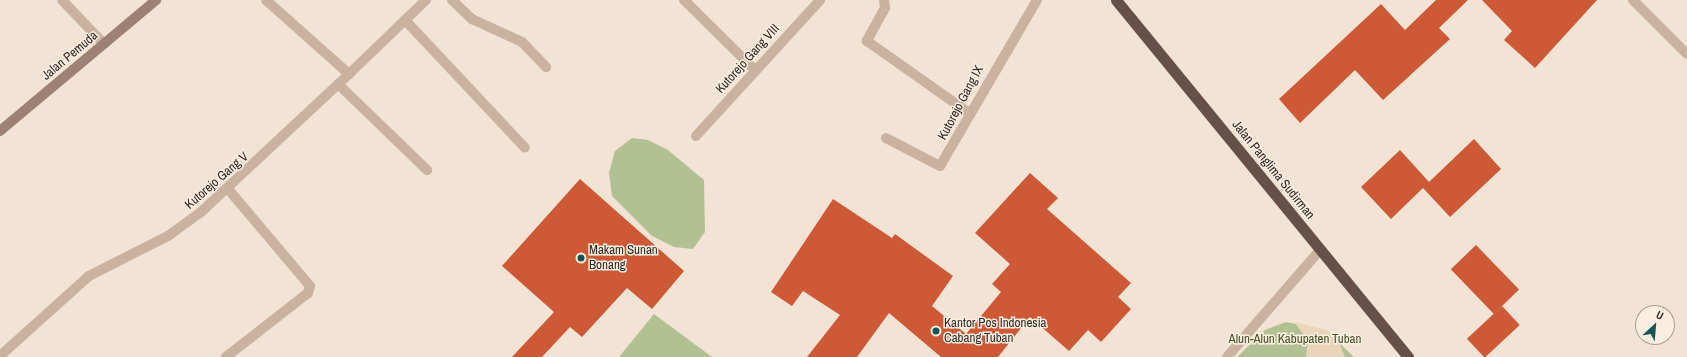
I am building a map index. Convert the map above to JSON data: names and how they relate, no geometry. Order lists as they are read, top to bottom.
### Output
{
  "streets": {
    "highway": ["Jalan Panglima Sudirman"],
    "main road": ["Jalan Pemuda"],
    "street": ["Kutorejo Gang VIII", "Kutorejo Gang IX", "Kutorejo Gang V"]
  },
  "parks": ["Alun-Alun Kabupaten Tuban"],
  "places": ["Makam Sunan Bonang", "Kantor Pos Indonesia Cabang Tuban"],
  "north": "top right"
}
